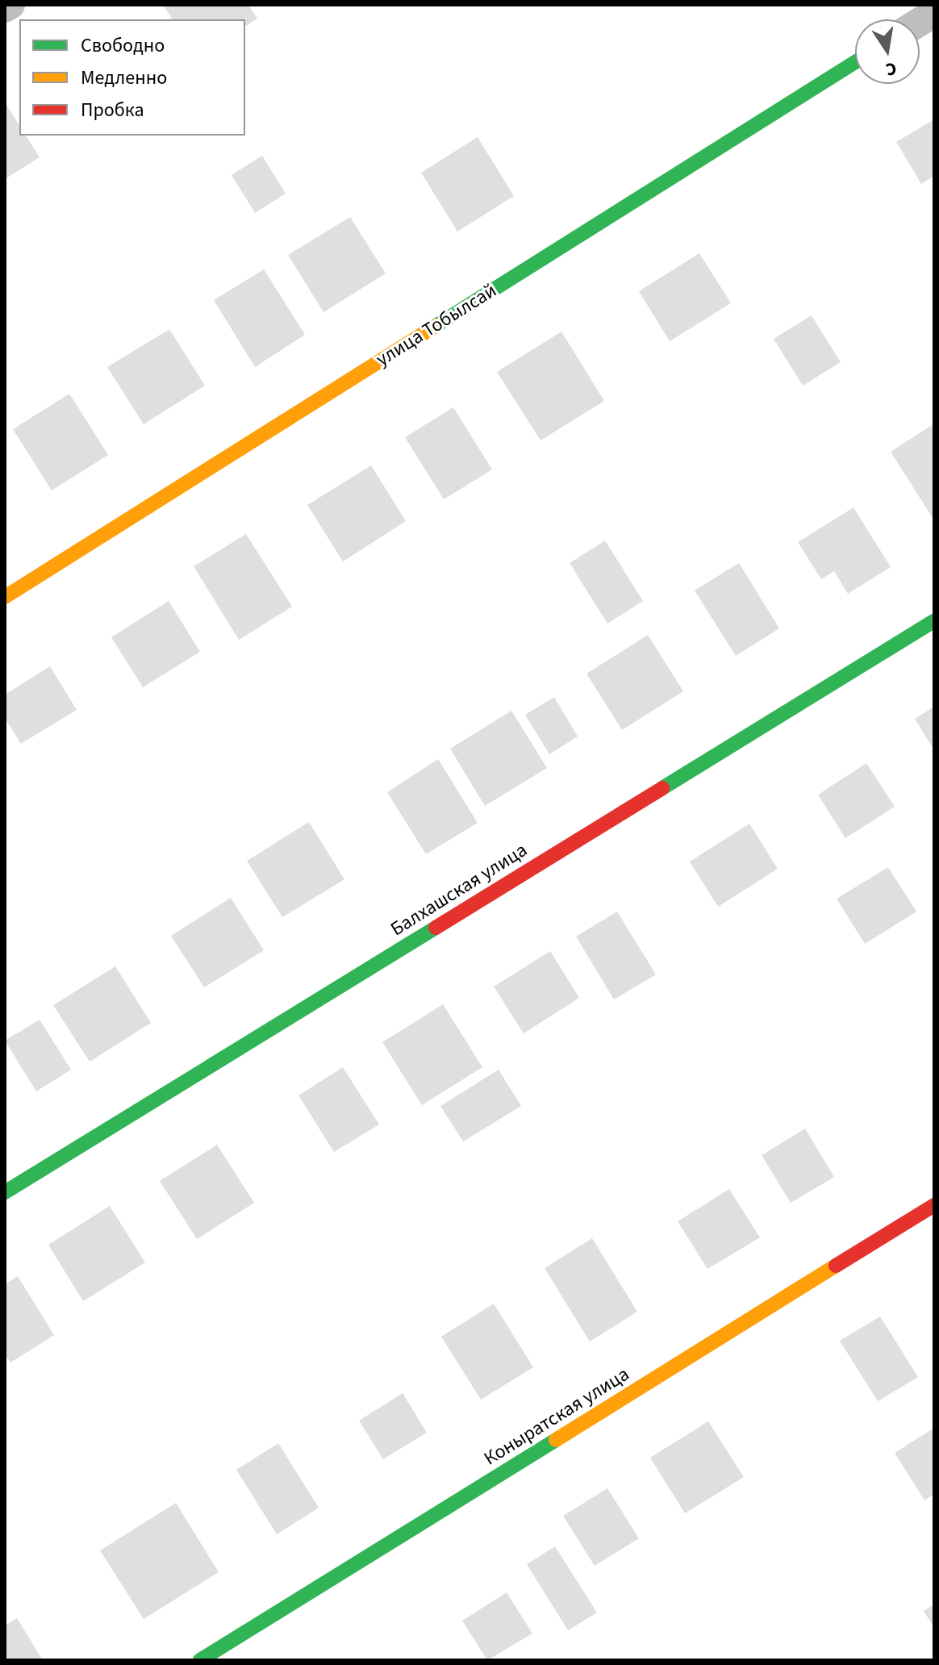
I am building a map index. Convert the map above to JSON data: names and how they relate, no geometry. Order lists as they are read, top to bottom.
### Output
{
  "streets": {
    "street": ["улица Тобылсай", "Балхашская улица", "Коныратская улица"]
  },
  "legend": ["Свободно", "Медленно", "Пробка"],
  "north": "bottom"
}
